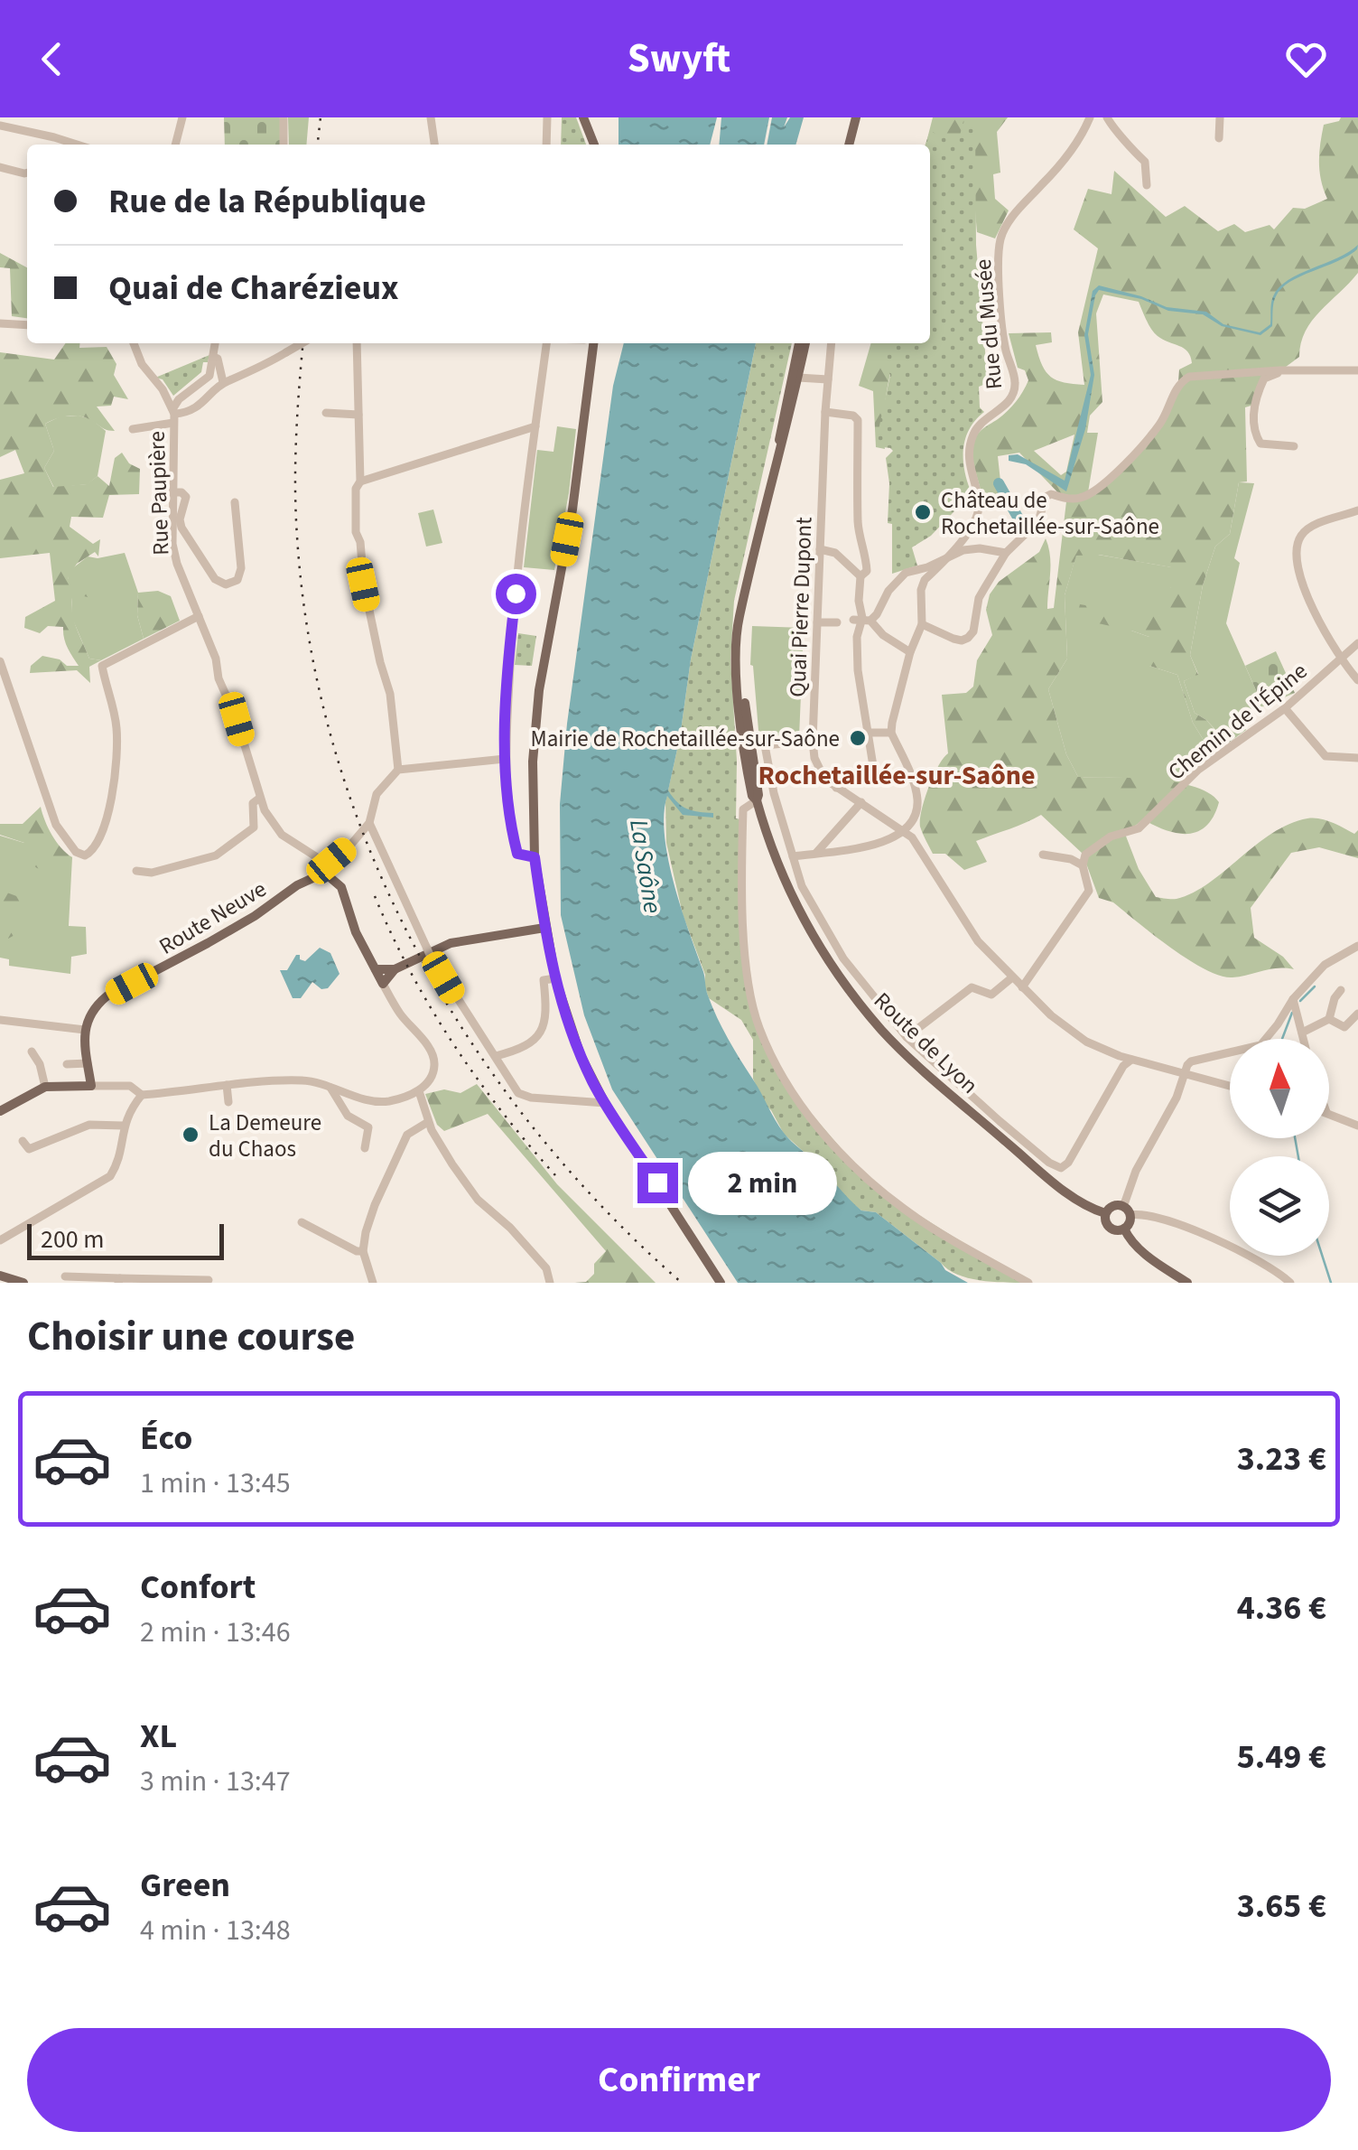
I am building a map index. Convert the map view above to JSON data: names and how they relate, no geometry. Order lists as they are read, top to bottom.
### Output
{
  "streets": {
    "main road": ["Route Neuve", "Route de Lyon"],
    "street": [
      "Rue du Musée",
      "Rue Paupière",
      "Quai Pierre Dupont",
      "Chemin de l'Épine"
    ]
  },
  "districts": ["Rochetaillée-sur-Saône"],
  "water": ["La Saône"],
  "places": ["Château de Rochetaillée-sur-Saône", "Mairie de Rochetaillée-sur-Saône", "La Demeure du Chaos"],
  "scale_bar": "200 m",
  "north": "top",
  "page": {
    "header": "Swyft",
    "banner": ["Rue de la République", "Quai de Charézieux"],
    "bubble": "2 min",
    "scale": "200 m",
    "heading": "Choisir une course",
    "list": [
      {
        "name": "Éco",
        "note": "1 min · 13:45",
        "value": "3.23 €"
      },
      {
        "name": "Confort",
        "note": "2 min · 13:46",
        "value": "4.36 €"
      },
      {
        "name": "XL",
        "note": "3 min · 13:47",
        "value": "5.49 €"
      },
      {
        "name": "Green",
        "note": "4 min · 13:48",
        "value": "3.65 €"
      }
    ],
    "buttons": "Confirmer"
  }
}
